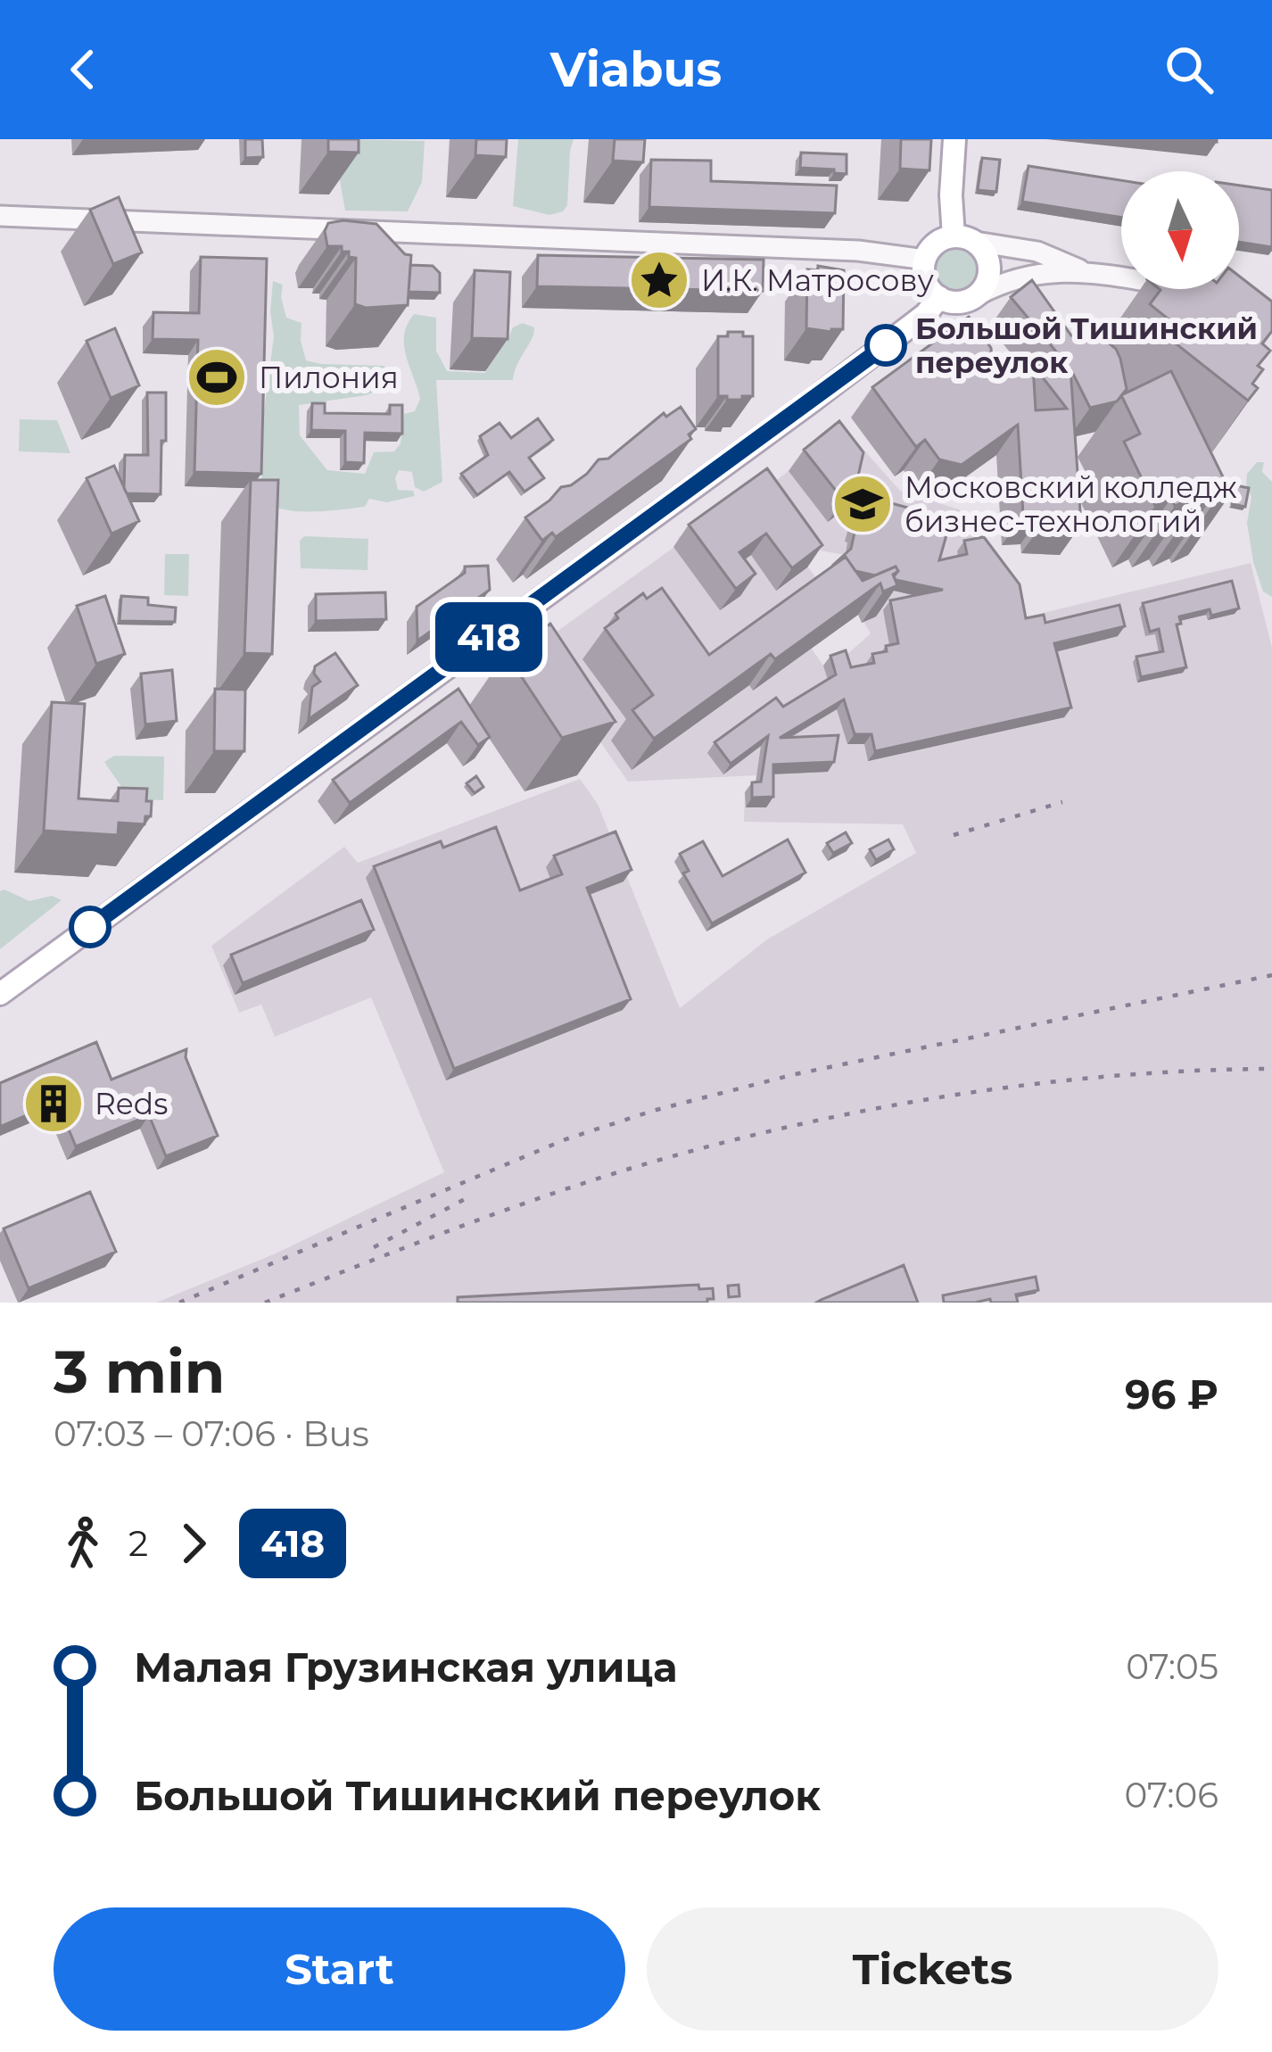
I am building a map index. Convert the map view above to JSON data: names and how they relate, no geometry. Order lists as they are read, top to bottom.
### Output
{
  "places": {
    "place": ["И.К. Матросову"],
    "other": ["Большой Тишинский переулок"],
    "sports": ["Пилония"],
    "school or university": ["Московский колледж бизнес-технологий"],
    "building": ["Reds"]
  },
  "lines": ["bus line 418"],
  "north": "bottom",
  "page": {
    "header": "Viabus",
    "on_map": "418",
    "heading": ["3 min", "07:03 – 07:06 · Bus", "96 ₽"],
    "legs": ["2", "418"],
    "list": [
      {
        "name": "Малая Грузинская улица",
        "value": "07:05"
      },
      {
        "name": "Большой Тишинский переулок",
        "value": "07:06"
      }
    ],
    "buttons": ["Start", "Tickets"]
  }
}
